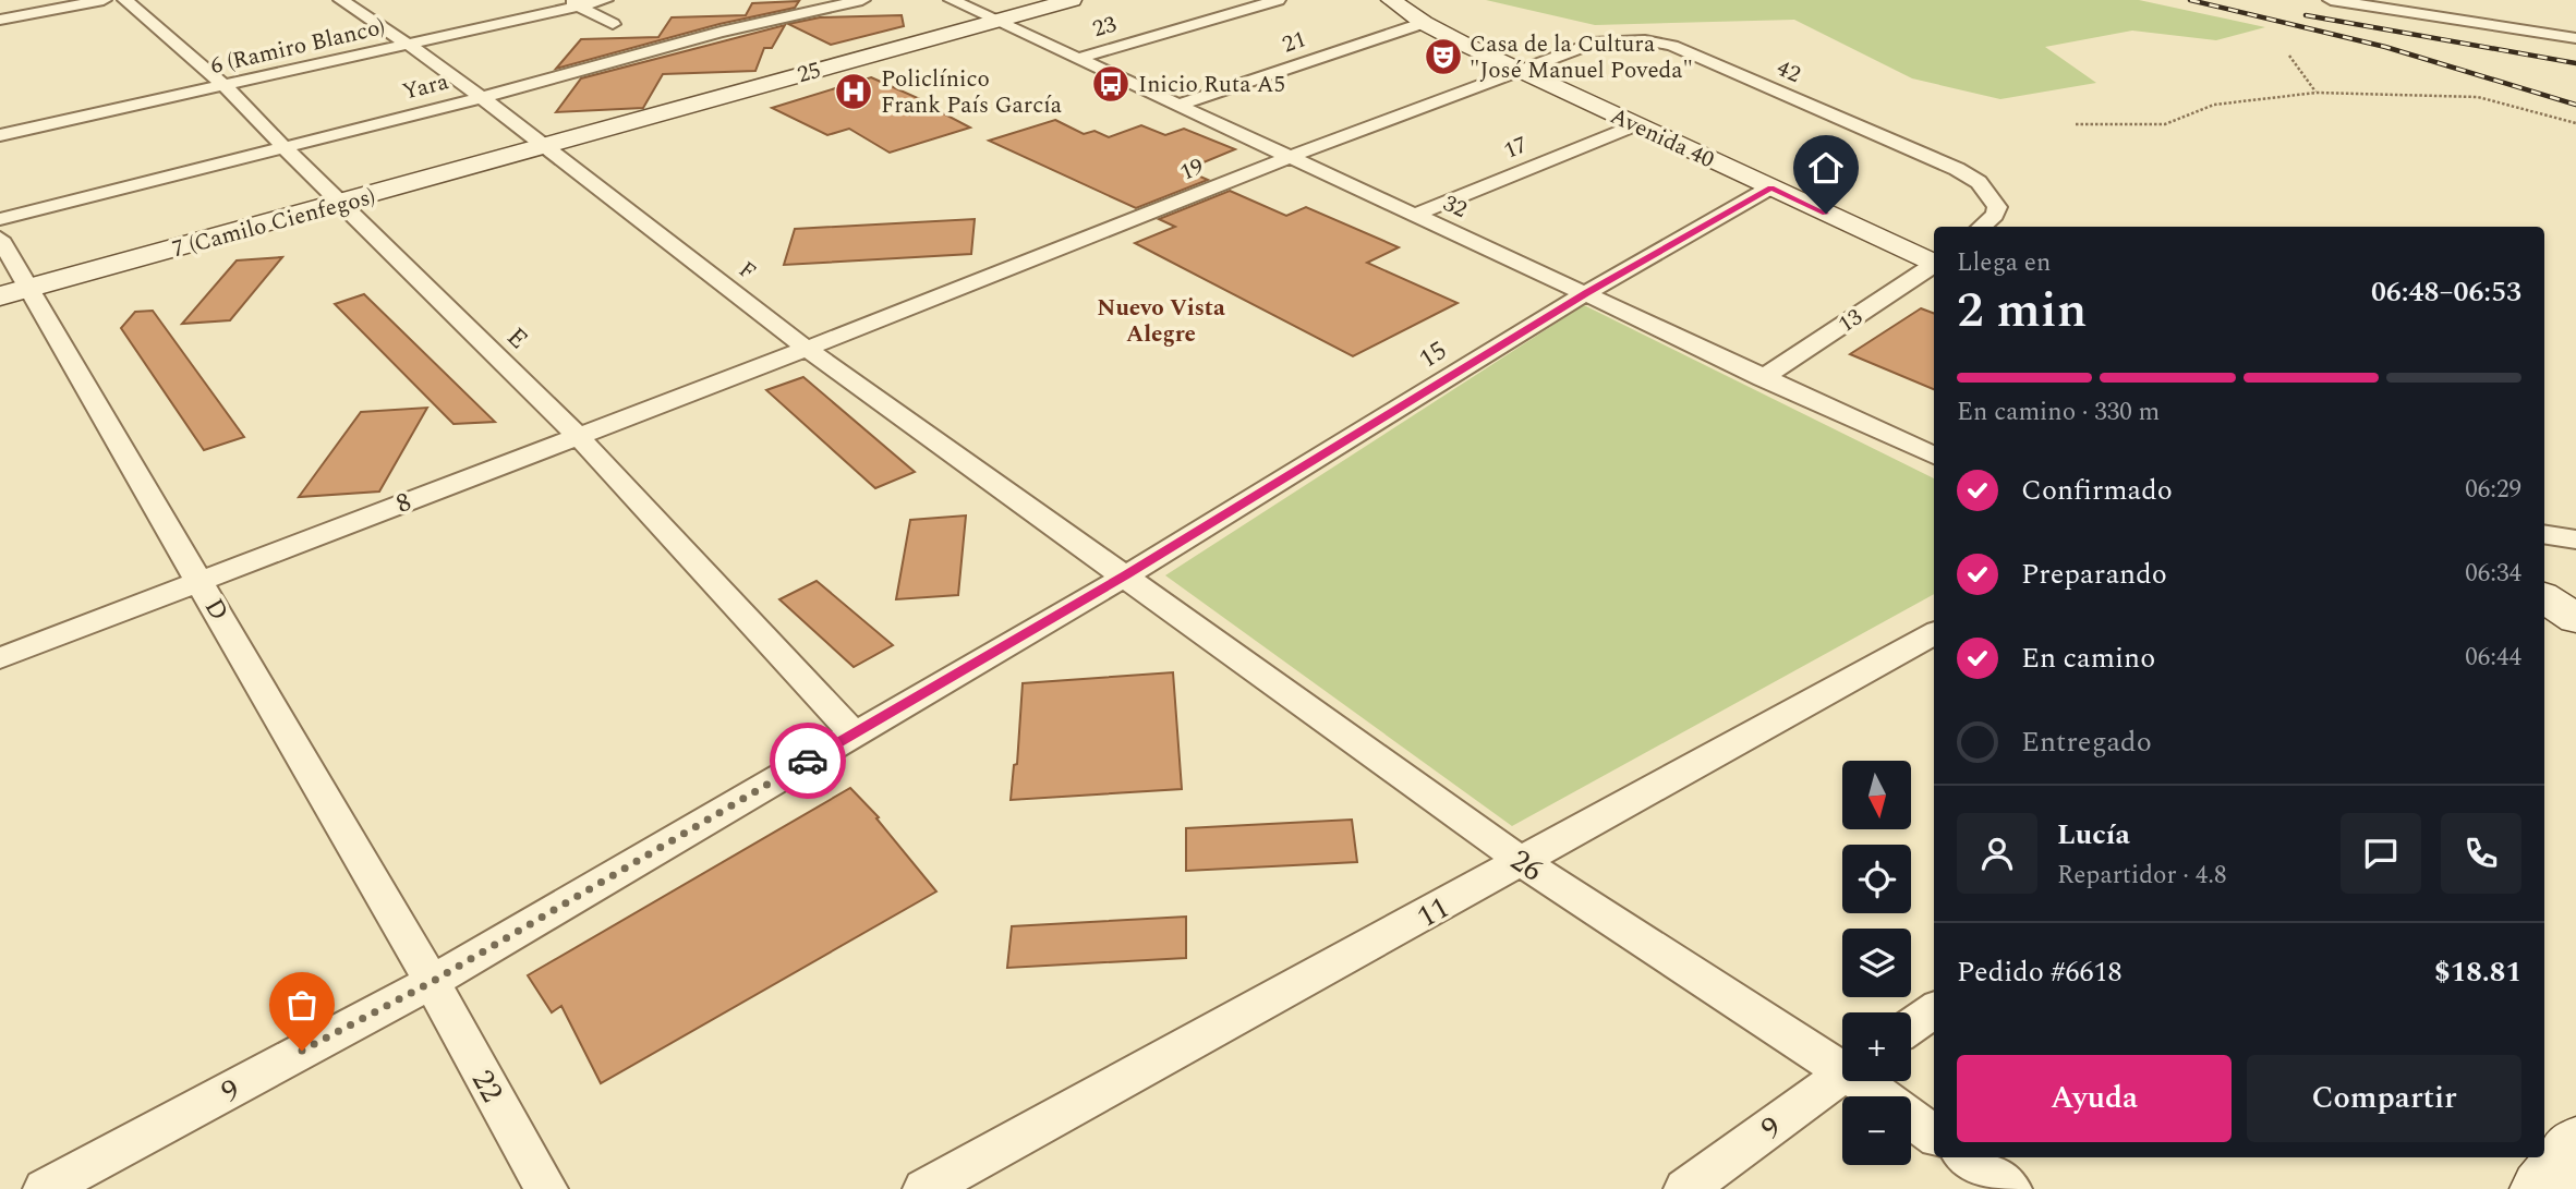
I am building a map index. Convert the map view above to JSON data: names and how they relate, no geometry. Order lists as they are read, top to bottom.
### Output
{
  "streets": {
    "street": [
      "23",
      "21",
      "6 (Ramiro Blanco)",
      "42",
      "25",
      "Yara",
      "Avenida 40",
      "17",
      "19",
      "32",
      "7 (Camilo Cienfegos)",
      "F",
      "13",
      "E",
      "15",
      "8",
      "D",
      "26",
      "11",
      "22",
      "9"
    ]
  },
  "crossings": [
    ["23", "32"],
    ["21", "Avenida 40"],
    ["21", "32"],
    ["6 (Ramiro Blanco)", "F"],
    ["6 (Ramiro Blanco)", "E"],
    ["42", "19"],
    ["25", "32"],
    ["25", "7 (Camilo Cienfegos)"],
    ["25", "F"],
    ["Yara", "F"],
    ["Yara", "E"],
    ["Avenida 40", "17"],
    ["Avenida 40", "19"],
    ["Avenida 40", "15"],
    ["17", "32"],
    ["19", "32"],
    ["19", "F"],
    ["19", "8"],
    ["32", "13"],
    ["32", "15"],
    ["7 (Camilo Cienfegos)", "F"],
    ["7 (Camilo Cienfegos)", "E"],
    ["7 (Camilo Cienfegos)", "D"],
    ["F", "15"],
    ["F", "8"],
    ["F", "26"],
    ["F", "9"],
    ["E", "8"],
    ["E", "9"],
    ["15", "26"],
    ["15", "9"],
    ["8", "D"],
    ["D", "22"],
    ["D", "9"],
    ["26", "11"],
    ["26", "9"],
    ["22", "9"]
  ],
  "districts": ["Nuevo Vista Alegre"],
  "places": {
    "theatre": ["Casa de la Cultura \"José Manuel Poveda\""],
    "bus stop": ["Inicio Ruta A5"],
    "hospital": ["Policlínico Frank País García"]
  },
  "north": "bottom",
  "page": {
    "heading": ["2 min", "Llega en", "06:48–06:53"],
    "panel": [
      "Lucía",
      "Repartidor · 4.8",
      "Pedido #6618",
      "$18.81"
    ],
    "bar": "En camino · 330 m",
    "list": [
      ["Confirmado", "06:29"],
      ["Preparando", "06:34"],
      ["En camino", "06:44"],
      "Entregado"
    ],
    "map_buttons": ["+", "−"],
    "buttons": ["Ayuda", "Compartir"]
  }
}
